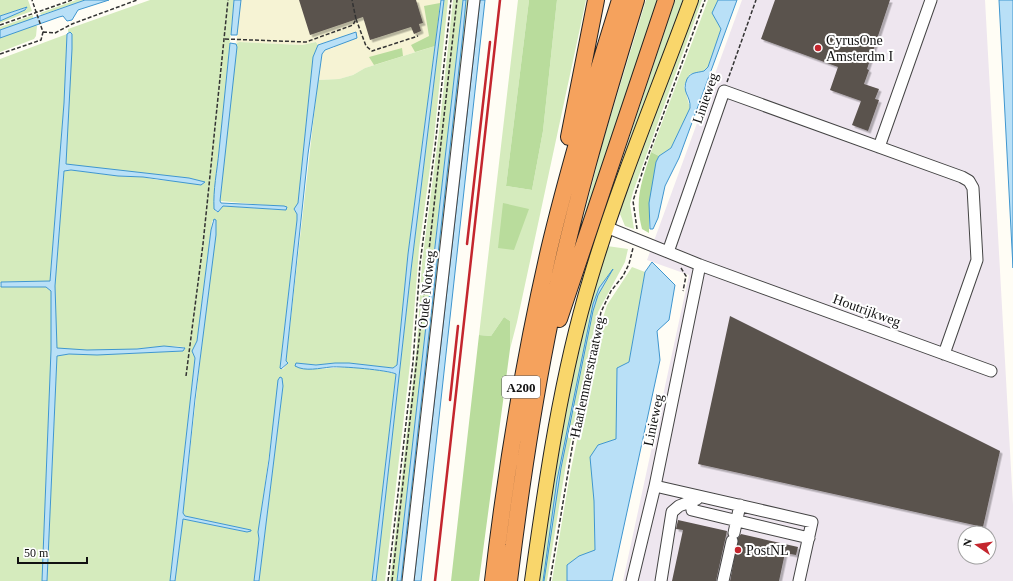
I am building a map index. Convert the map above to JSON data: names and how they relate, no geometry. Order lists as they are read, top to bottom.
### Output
{
  "streets": {
    "highway": ["A200"],
    "main road": ["Haarlemmerstraatweg"],
    "street": ["Linieweg", "Oude Notweg", "Houtrijkweg"]
  },
  "crossings": [
    ["Linieweg", "Houtrijkweg"]
  ],
  "places": ["CyrusOne Amsterdm I", "PostNL"],
  "scale_bar": "50 m",
  "north": "left"
}
